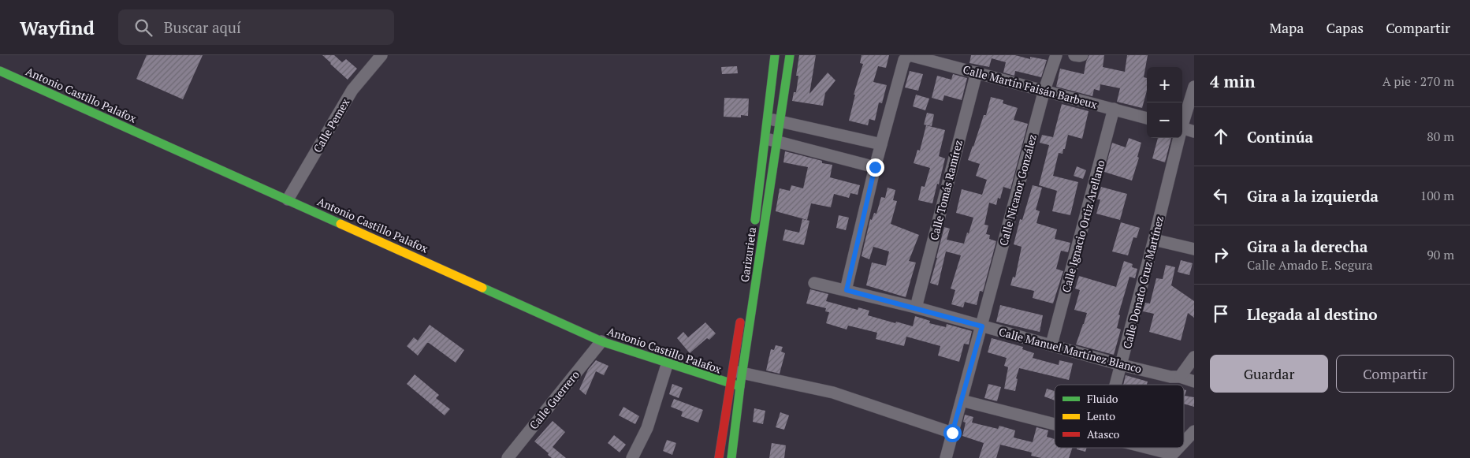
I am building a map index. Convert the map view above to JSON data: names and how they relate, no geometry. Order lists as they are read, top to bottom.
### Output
{
  "streets": {
    "street": [
      "Calle Martín Faisán Barbeux",
      "Antonio Castillo Palafox",
      "Calle Pemex",
      "Calle Tomás Ramírez",
      "Calle Nicanor González",
      "Calle Ignacio Ortiz Arellano",
      "Garizurieta",
      "Calle Donato Cruz Martínez",
      "Calle Manuel Martínez Blanco",
      "Calle Guerrero"
    ]
  },
  "crossings": [
    ["Calle Martín Faisán Barbeux", "Calle Tomás Ramírez"],
    ["Calle Martín Faisán Barbeux", "Calle Nicanor González"],
    ["Calle Martín Faisán Barbeux", "Calle Ignacio Ortiz Arellano"],
    ["Antonio Castillo Palafox", "Calle Pemex"],
    ["Antonio Castillo Palafox", "Garizurieta"],
    ["Antonio Castillo Palafox", "Calle Guerrero"],
    ["Calle Tomás Ramírez", "Calle Manuel Martínez Blanco"],
    ["Calle Nicanor González", "Calle Manuel Martínez Blanco"],
    ["Calle Ignacio Ortiz Arellano", "Calle Manuel Martínez Blanco"],
    ["Calle Donato Cruz Martínez", "Calle Manuel Martínez Blanco"]
  ],
  "legend": ["Fluido", "Lento", "Atasco"],
  "page": {
    "header": "Wayfind",
    "search": "Buscar aquí",
    "nav": ["Mapa", "Capas", "Compartir"],
    "heading": ["4 min", "A pie · 270 m"],
    "map_buttons": ["+", "−"],
    "list": [
      ["Continúa", "80 m"],
      ["Gira a la izquierda", "100 m"],
      ["Gira a la derecha", "Calle Amado E. Segura", "90 m"],
      "Llegada al destino"
    ],
    "buttons": ["Guardar", "Compartir"]
  }
}
